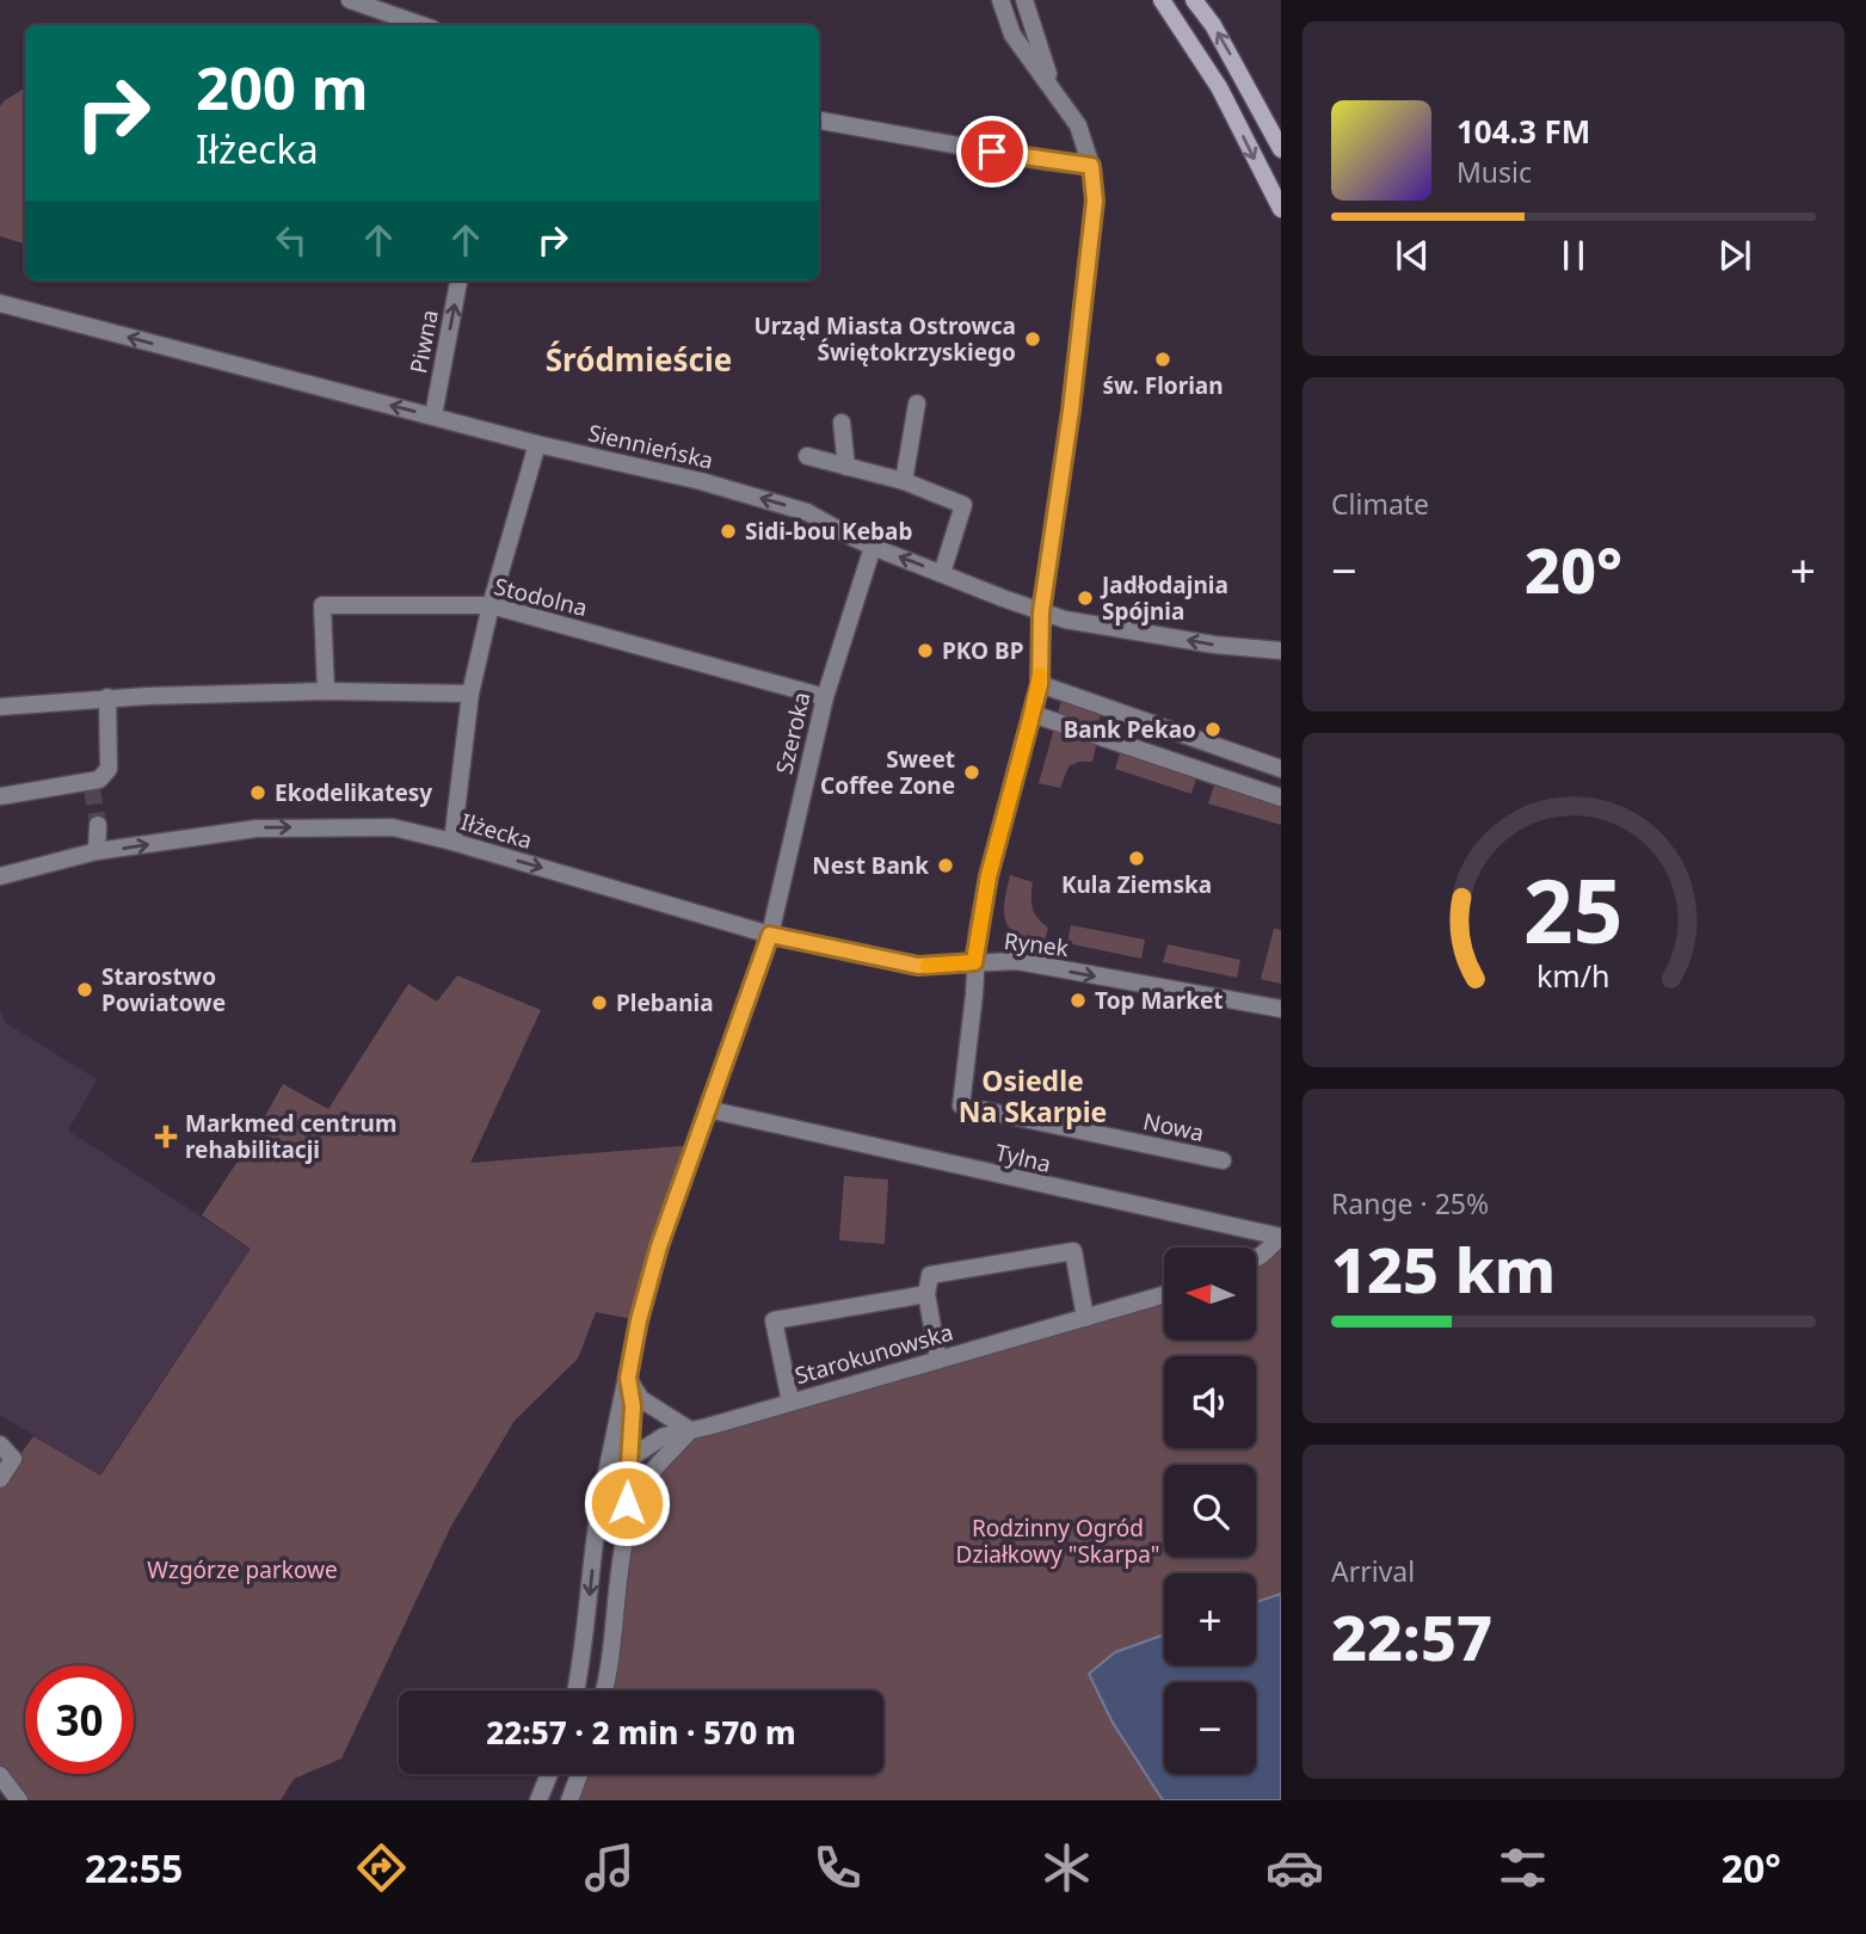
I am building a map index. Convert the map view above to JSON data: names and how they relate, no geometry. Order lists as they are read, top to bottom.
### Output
{
  "streets": {
    "street": [
      "Piwna",
      "Siennieńska",
      "Stodolna",
      "Szeroka",
      "Iłżecka",
      "Rynek",
      "Nowa",
      "Tylna",
      "Starokunowska"
    ]
  },
  "crossings": [
    ["Piwna", "Siennieńska"],
    ["Siennieńska", "Szeroka"],
    ["Siennieńska", "Rynek"],
    ["Stodolna", "Szeroka"],
    ["Szeroka", "Iłżecka"],
    ["Szeroka", "Tylna"],
    ["Iłżecka", "Rynek"],
    ["Iłżecka", "Nowa"],
    ["Rynek", "Nowa"]
  ],
  "one_way": ["Piwna"],
  "districts": ["Śródmieście", "Osiedle Na Skarpie"],
  "parks": ["Rodzinny Ogród Działkowy \"Skarpa\"", "Wzgórze parkowe"],
  "places": {
    "other": [
      "Urząd Miasta Ostrowca Świętokrzyskiego",
      "św. Florian",
      "Sidi-bou Kebab",
      "Jadłodajnia Spójnia",
      "PKO BP",
      "Bank Pekao",
      "Sweet Coffee Zone",
      "Ekodelikatesy",
      "Kula Ziemska",
      "Nest Bank",
      "Starostwo Powiatowe",
      "Top Market",
      "Plebania"
    ],
    "health": ["Markmed centrum rehabilitacji"]
  },
  "north": "left",
  "page": {
    "turn": ["200 m", "Iłżecka"],
    "song": ["104.3 FM", "Music"],
    "tile": [
      "Climate",
      ["Range · 25%", "125 km"],
      ["Arrival", "22:57"]
    ],
    "heat": ["−", "20°", "+"],
    "map_buttons": ["+", "−"],
    "limit": "30",
    "trip": "22:57 · 2 min · 570 m",
    "tabs": ["22:55", "20°"],
    "gauge": ["25", "km/h"]
  }
}
